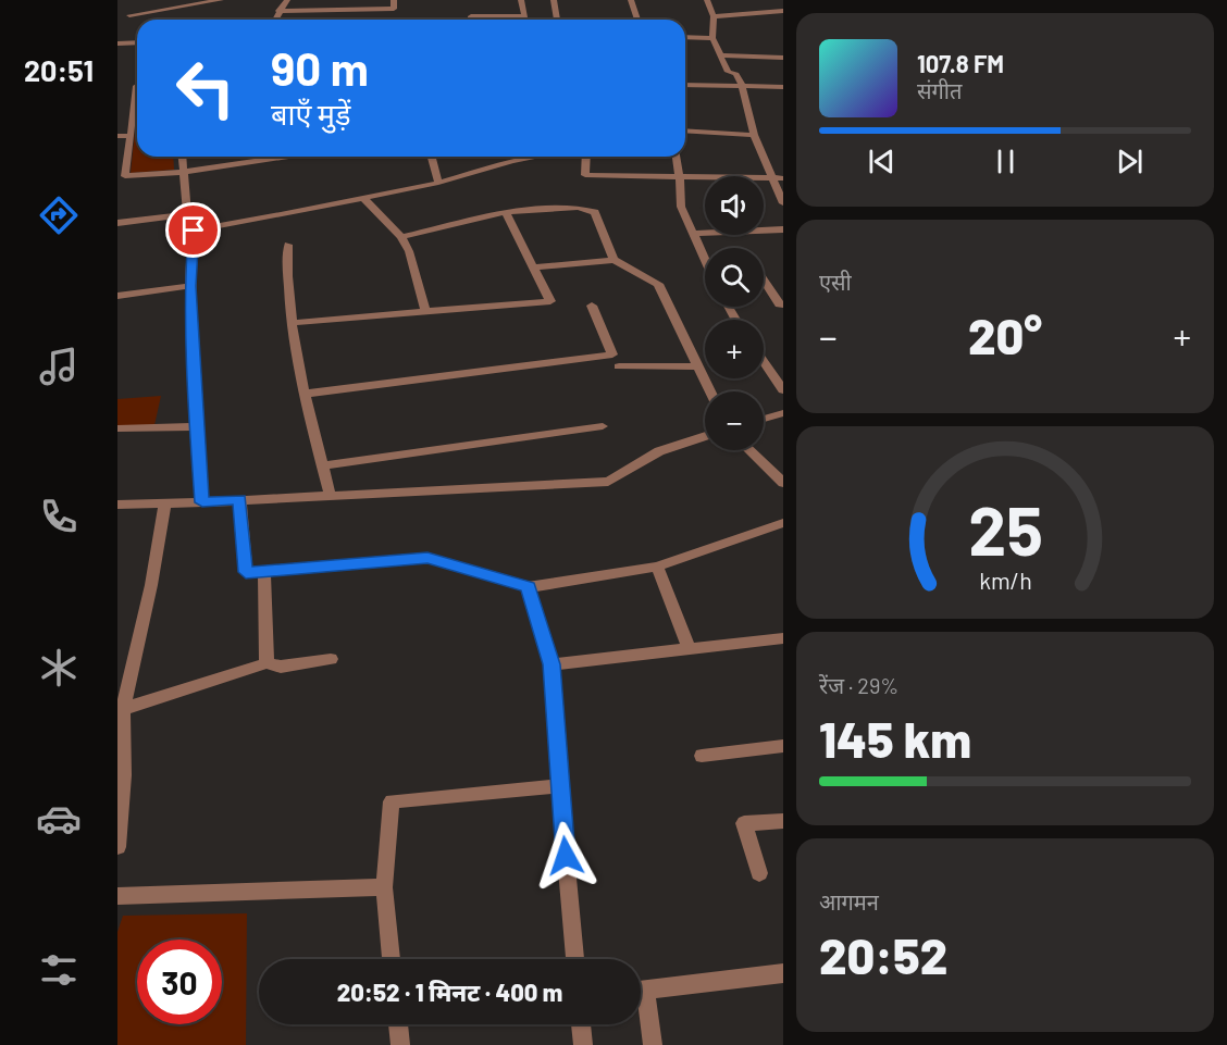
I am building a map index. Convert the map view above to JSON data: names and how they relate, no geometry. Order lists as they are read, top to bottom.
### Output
{
  "page": {
    "tabs": "20:51",
    "turn": ["90 m", "बाएँ मुड़ें"],
    "song": ["107.8 FM", "संगीत"],
    "map_buttons": ["+", "−"],
    "tile": [
      "एसी",
      ["रेंज · 29%", "145 km"],
      ["आगमन", "20:52"]
    ],
    "heat": ["−", "20°", "+"],
    "limit": "30",
    "trip": "20:52 · 1 मिनट · 400 m",
    "gauge": ["25", "km/h"]
  }
}
